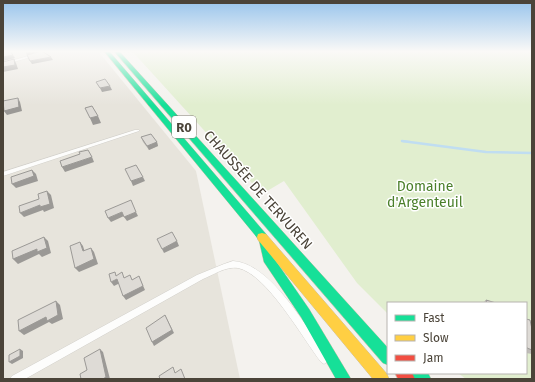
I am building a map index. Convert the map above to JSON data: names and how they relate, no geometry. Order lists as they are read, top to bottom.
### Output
{
  "streets": {
    "highway": ["R0", "CHAUSSÉE DE TERVUREN"]
  },
  "crossings": [
    ["R0", "CHAUSSÉE DE TERVUREN"]
  ],
  "parks": ["Domaine d'Argenteuil"],
  "legend": ["Fast", "Slow", "Jam"]
}
